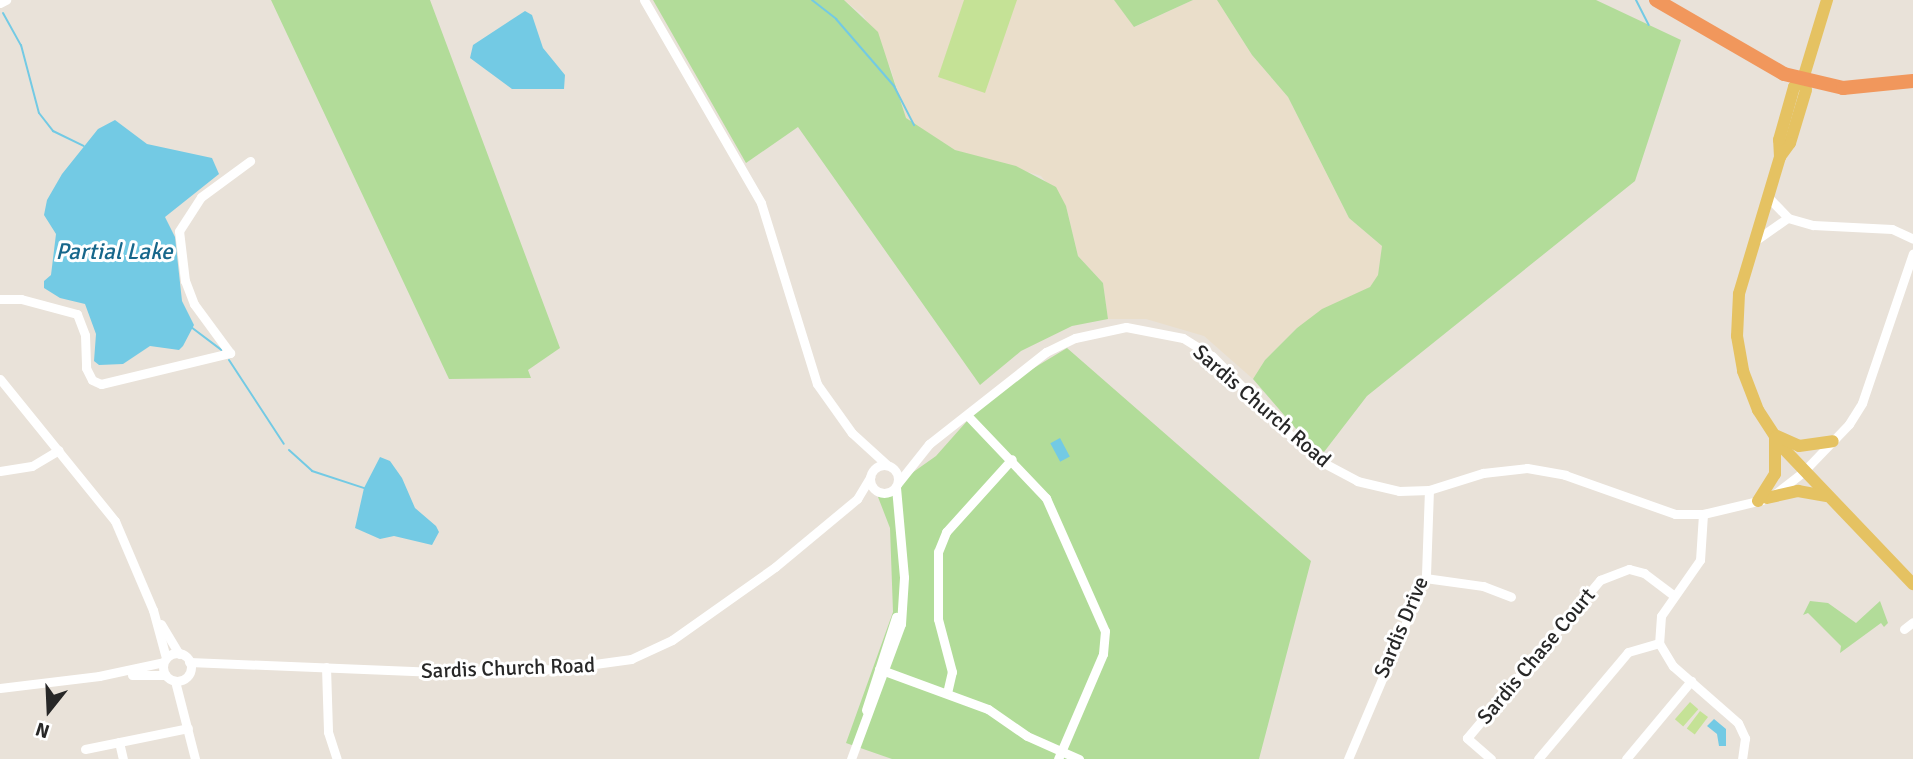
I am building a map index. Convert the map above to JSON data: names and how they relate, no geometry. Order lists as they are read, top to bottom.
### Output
{
  "streets": {
    "street": ["Sardis Church Road", "Sardis Drive", "Sardis Chase Court"]
  },
  "crossings": [
    ["Sardis Church Road", "Sardis Drive"]
  ],
  "water": ["Partial Lake"],
  "north": "bottom"
}
